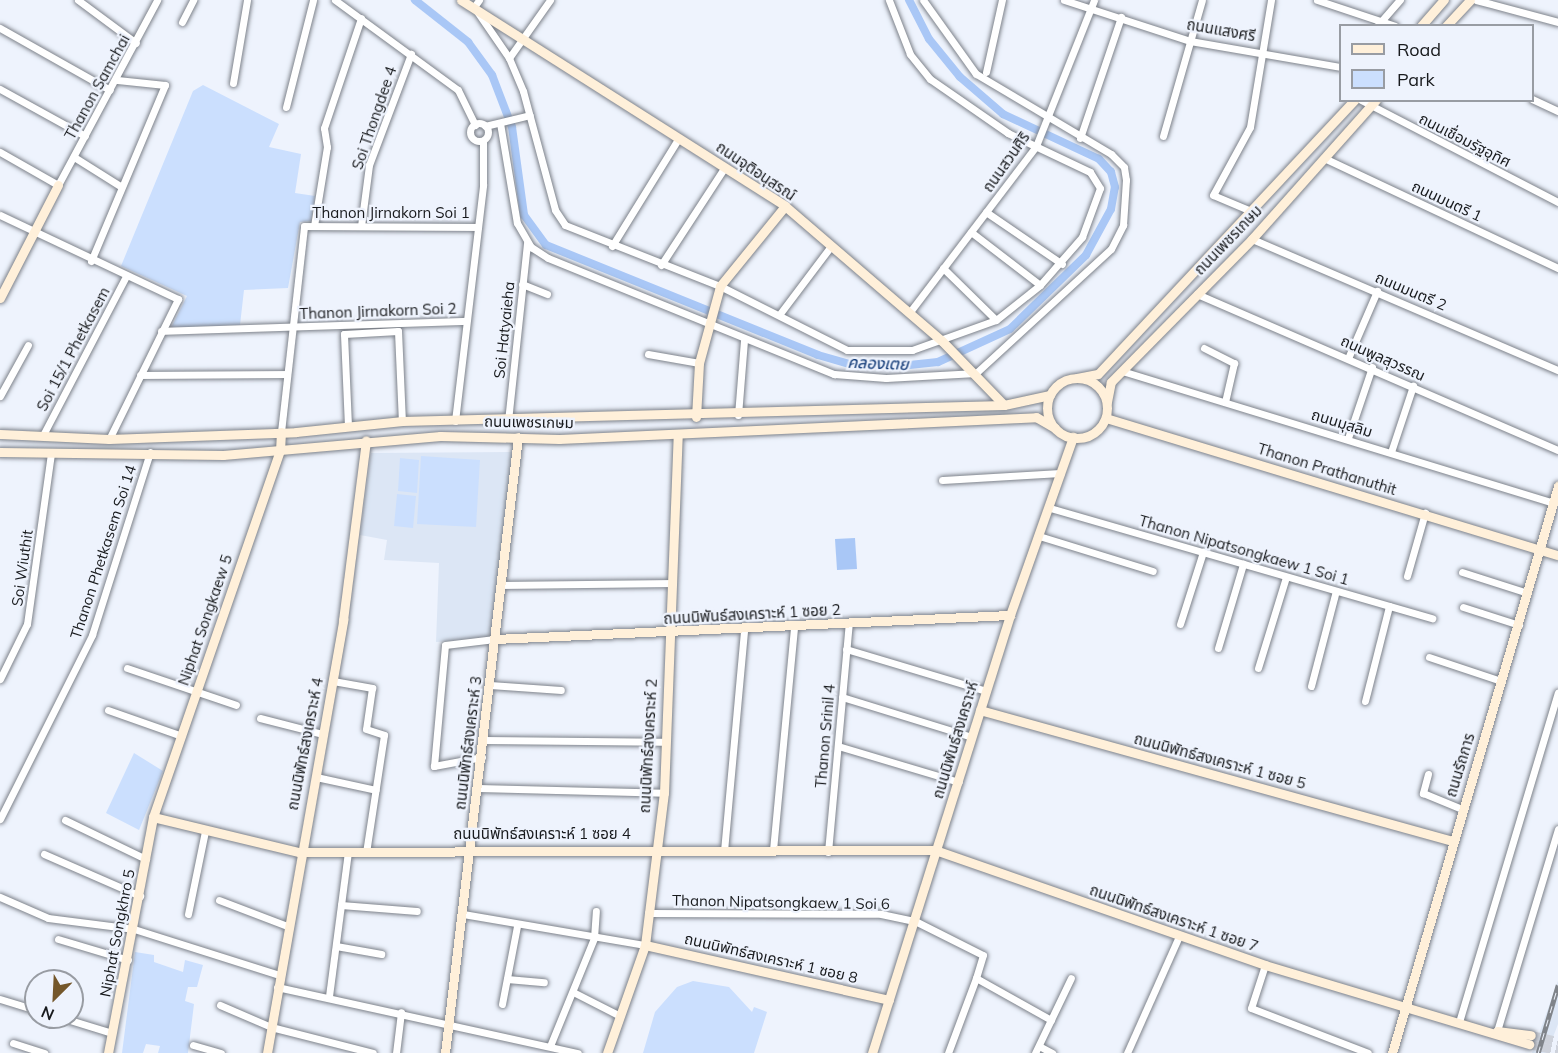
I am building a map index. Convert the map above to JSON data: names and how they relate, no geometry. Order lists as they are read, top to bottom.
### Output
{
  "streets": {
    "street": [
      "ถนนเเสงศรี",
      "Thanon Samchai",
      "Soi Thongdee 4",
      "ถนนเชื่อมรัฐอุทิศ",
      "ถนนสวนศิริ",
      "ถนนจุติอนุสรณ์",
      "ถนนมนตรี 1",
      "Thanon Jirnakorn Soi 1",
      "ถนนเพชรเกษม",
      "ถนนมนตรี 2",
      "Thanon Jirnakorn Soi 2",
      "Soi Hatyaieha",
      "Soi 15/1 Phetkasem",
      "ถนนพูลสุวรรณ",
      "ถนนมุสลิม",
      "Thanon Prathanuthit",
      "Thanon Nipatsongkaew 1 Soi 1",
      "Thanon Phetkasem Soi 14",
      "Soi Wiuthit",
      "ถนนนิพันธ์สงเคราะห์ 1 ซอย 2",
      "Niphat Songkaew 5",
      "Thanon Srinil 4",
      "ถนนนิพันธ์สงเคราะห์",
      "ถนนนิพัทธ์สงเคราะห์ 3",
      "ถนนนิพัทธ์สงเคราะห์ 4",
      "ถนนนิพัทธ์สงเคราะห์ 2",
      "ถนนนิพัทธ์สงเคราะห์ 1 ซอย 5",
      "ถนนรัถการ",
      "ถนนนิพัทธ์สงเคราะห์ 1 ซอย 4",
      "Thanon Nipatsongkaew 1 Soi 6",
      "ถนนนิพัทธ์สงเคราะห์ 1 ซอย 7",
      "Niphat Songkhro 5",
      "ถนนนิพัทธ์สงเคราะห์ 1 ซอย 8"
    ]
  },
  "crossings": [
    ["ถนนเเสงศรี", "ถนนสวนศิริ"],
    ["Soi Thongdee 4", "Thanon Jirnakorn Soi 1"],
    ["ถนนเชื่อมรัฐอุทิศ", "ถนนเพชรเกษม"],
    ["ถนนสวนศิริ", "ถนนจุติอนุสรณ์"],
    ["ถนนจุติอนุสรณ์", "ถนนเพชรเกษม"],
    ["ถนนมนตรี 1", "ถนนเพชรเกษม"],
    ["Thanon Jirnakorn Soi 1", "Thanon Jirnakorn Soi 2"],
    ["ถนนเพชรเกษม", "ถนนมนตรี 2"],
    ["ถนนเพชรเกษม", "Soi Hatyaieha"],
    ["ถนนเพชรเกษม", "Soi 15/1 Phetkasem"],
    ["ถนนเพชรเกษม", "ถนนพูลสุวรรณ"],
    ["ถนนเพชรเกษม", "ถนนมุสลิม"],
    ["ถนนเพชรเกษม", "Thanon Prathanuthit"],
    ["ถนนเพชรเกษม", "Thanon Phetkasem Soi 14"],
    ["ถนนเพชรเกษม", "Soi Wiuthit"],
    ["ถนนเพชรเกษม", "Niphat Songkaew 5"],
    ["ถนนเพชรเกษม", "ถนนนิพันธ์สงเคราะห์"],
    ["ถนนเพชรเกษม", "ถนนนิพัทธ์สงเคราะห์ 3"],
    ["ถนนเพชรเกษม", "ถนนนิพัทธ์สงเคราะห์ 4"],
    ["ถนนเพชรเกษม", "ถนนนิพัทธ์สงเคราะห์ 2"],
    ["ถนนมุสลิม", "ถนนรัถการ"],
    ["Thanon Prathanuthit", "ถนนนิพันธ์สงเคราะห์"],
    ["Thanon Prathanuthit", "ถนนรัถการ"],
    ["Thanon Nipatsongkaew 1 Soi 1", "ถนนนิพันธ์สงเคราะห์"],
    ["ถนนนิพันธ์สงเคราะห์ 1 ซอย 2", "Thanon Srinil 4"],
    ["ถนนนิพันธ์สงเคราะห์ 1 ซอย 2", "ถนนนิพันธ์สงเคราะห์"],
    ["ถนนนิพันธ์สงเคราะห์ 1 ซอย 2", "ถนนนิพัทธ์สงเคราะห์ 3"],
    ["ถนนนิพันธ์สงเคราะห์ 1 ซอย 2", "ถนนนิพัทธ์สงเคราะห์ 2"],
    ["Niphat Songkaew 5", "ถนนนิพัทธ์สงเคราะห์ 1 ซอย 4"],
    ["Niphat Songkaew 5", "Niphat Songkhro 5"],
    ["Thanon Srinil 4", "ถนนนิพัทธ์สงเคราะห์ 1 ซอย 4"],
    ["ถนนนิพันธ์สงเคราะห์", "ถนนนิพัทธ์สงเคราะห์ 1 ซอย 5"],
    ["ถนนนิพันธ์สงเคราะห์", "ถนนนิพัทธ์สงเคราะห์ 1 ซอย 4"],
    ["ถนนนิพันธ์สงเคราะห์", "Thanon Nipatsongkaew 1 Soi 6"],
    ["ถนนนิพันธ์สงเคราะห์", "ถนนนิพัทธ์สงเคราะห์ 1 ซอย 7"],
    ["ถนนนิพันธ์สงเคราะห์", "ถนนนิพัทธ์สงเคราะห์ 1 ซอย 8"],
    ["ถนนนิพัทธ์สงเคราะห์ 3", "ถนนนิพัทธ์สงเคราะห์ 1 ซอย 4"],
    ["ถนนนิพัทธ์สงเคราะห์ 4", "ถนนนิพัทธ์สงเคราะห์ 1 ซอย 4"],
    ["ถนนนิพัทธ์สงเคราะห์ 2", "ถนนนิพัทธ์สงเคราะห์ 1 ซอย 4"],
    ["ถนนนิพัทธ์สงเคราะห์ 2", "Thanon Nipatsongkaew 1 Soi 6"],
    ["ถนนนิพัทธ์สงเคราะห์ 2", "ถนนนิพัทธ์สงเคราะห์ 1 ซอย 8"],
    ["ถนนนิพัทธ์สงเคราะห์ 1 ซอย 5", "ถนนรัถการ"],
    ["ถนนรัถการ", "ถนนนิพัทธ์สงเคราะห์ 1 ซอย 7"],
    ["ถนนนิพัทธ์สงเคราะห์ 1 ซอย 4", "ถนนนิพัทธ์สงเคราะห์ 1 ซอย 7"],
    ["ถนนนิพัทธ์สงเคราะห์ 1 ซอย 4", "Niphat Songkhro 5"]
  ],
  "water": ["คลองเตย"],
  "legend": ["Road", "Park"],
  "north": "bottom left"
}
